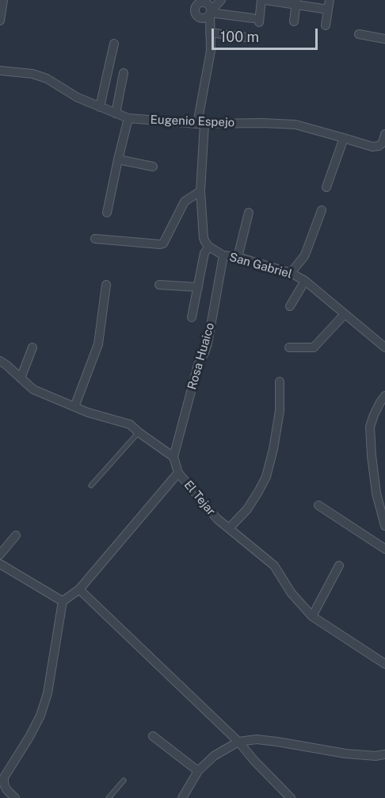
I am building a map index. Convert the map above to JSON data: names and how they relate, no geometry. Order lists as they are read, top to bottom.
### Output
{
  "streets": {
    "street": [
      "Eugenio Espejo",
      "San Gabriel",
      "Rosa Huaico",
      "El Tejar"
    ]
  },
  "crossings": [
    ["San Gabriel", "Rosa Huaico"],
    ["Rosa Huaico", "El Tejar"]
  ],
  "scale_bar": "100 m"
}
